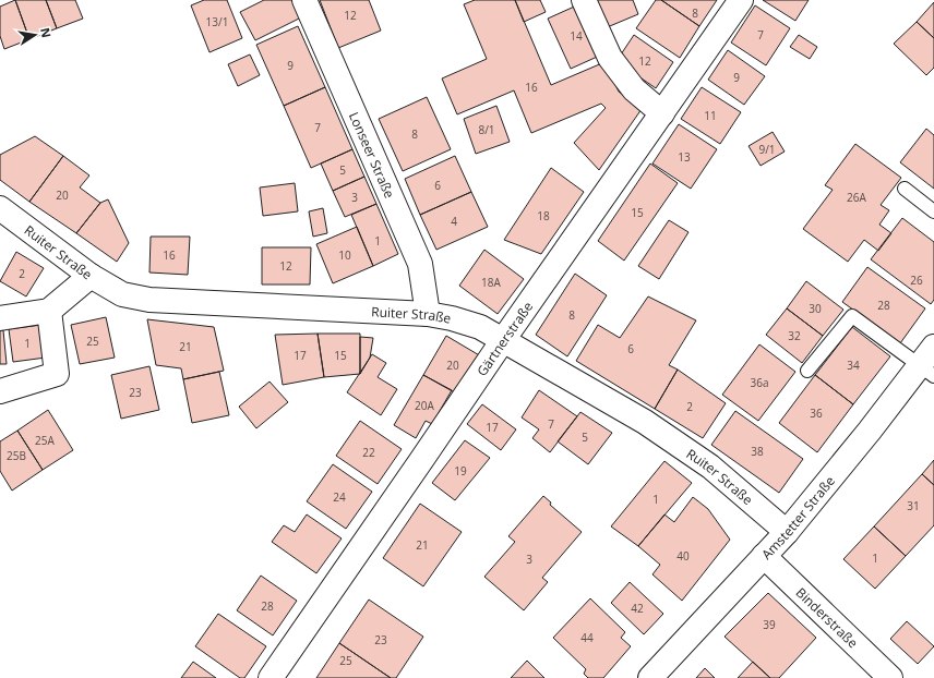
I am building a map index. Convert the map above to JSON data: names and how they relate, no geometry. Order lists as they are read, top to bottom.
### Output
{
  "streets": {
    "street": [
      "Lonseer Straße",
      "Ruiter Straße",
      "Gärtnerstraße",
      "Amstetter Straße",
      "Binderstraße"
    ]
  },
  "crossings": [
    ["Lonseer Straße", "Ruiter Straße"],
    ["Ruiter Straße", "Gärtnerstraße"],
    ["Ruiter Straße", "Amstetter Straße"],
    ["Amstetter Straße", "Binderstraße"]
  ],
  "house_numbers": [
    "8",
    "12",
    "13/1",
    "7",
    "14",
    "12",
    "9",
    "9",
    "16",
    "11",
    "7",
    "8/1",
    "8",
    "9/1",
    "13",
    "5",
    "6",
    "20",
    "3",
    "26A",
    "15",
    "18",
    "4",
    "1",
    "16",
    "10",
    "12",
    "2",
    "26",
    "18A",
    "28",
    "30",
    "8",
    "32",
    "25",
    "1",
    "21",
    "6",
    "17",
    "15",
    "20",
    "34",
    "36a",
    "23",
    "20A",
    "2",
    "36",
    "7",
    "17",
    "5",
    "25A",
    "38",
    "22",
    "25B",
    "19",
    "24",
    "1",
    "31",
    "21",
    "40",
    "1",
    "3",
    "28",
    "42",
    "39",
    "44",
    "23",
    "25"
  ],
  "north": "right"
}
